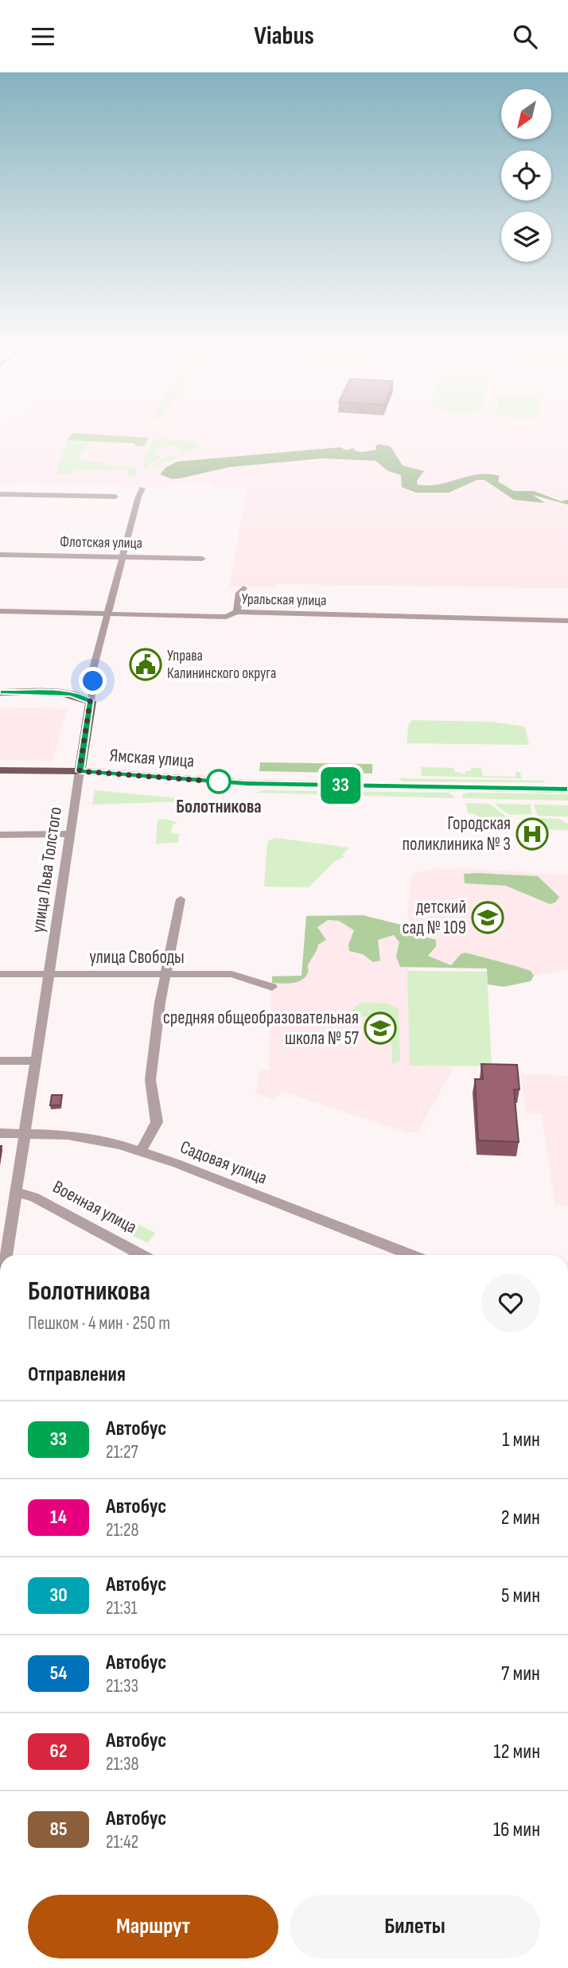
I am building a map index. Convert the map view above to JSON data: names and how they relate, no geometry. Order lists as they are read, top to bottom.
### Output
{
  "streets": {
    "main road": ["Ямская улица", "улица Льва Толстого"],
    "street": [
      "Флотская улица",
      "Уральская улица",
      "улица Свободы",
      "Садовая улица",
      "Военная улица"
    ]
  },
  "crossings": [
    ["Флотская улица", "улица Льва Толстого"],
    ["Уральская улица", "улица Льва Толстого"],
    ["Ямская улица", "улица Льва Толстого"],
    ["улица Льва Толстого", "улица Свободы"],
    ["улица Льва Толстого", "Садовая улица"],
    ["улица Льва Толстого", "Военная улица"]
  ],
  "places": {
    "public building": ["Управа Калининского округа"],
    "other": ["Болотникова"],
    "hospital": ["Городская поликлиника № 3"],
    "school or university": ["детский сад № 109", "средняя общеобразовательная школа № 57"]
  },
  "lines": ["bus line 33"],
  "north": "bottom left",
  "page": {
    "header": "Viabus",
    "on_map": "33",
    "heading": [
      ["Болотникова", "Пешком · 4 мин · 250 m"],
      "Отправления"
    ],
    "list": [
      {
        "mark": "33",
        "name": "Автобус",
        "note": "21:27",
        "value": "1 мин"
      },
      {
        "mark": "14",
        "name": "Автобус",
        "note": "21:28",
        "value": "2 мин"
      },
      {
        "mark": "30",
        "name": "Автобус",
        "note": "21:31",
        "value": "5 мин"
      },
      {
        "mark": "54",
        "name": "Автобус",
        "note": "21:33",
        "value": "7 мин"
      },
      {
        "mark": "62",
        "name": "Автобус",
        "note": "21:38",
        "value": "12 мин"
      },
      {
        "mark": "85",
        "name": "Автобус",
        "note": "21:42",
        "value": "16 мин"
      }
    ],
    "buttons": ["Маршрут", "Билеты"]
  }
}
